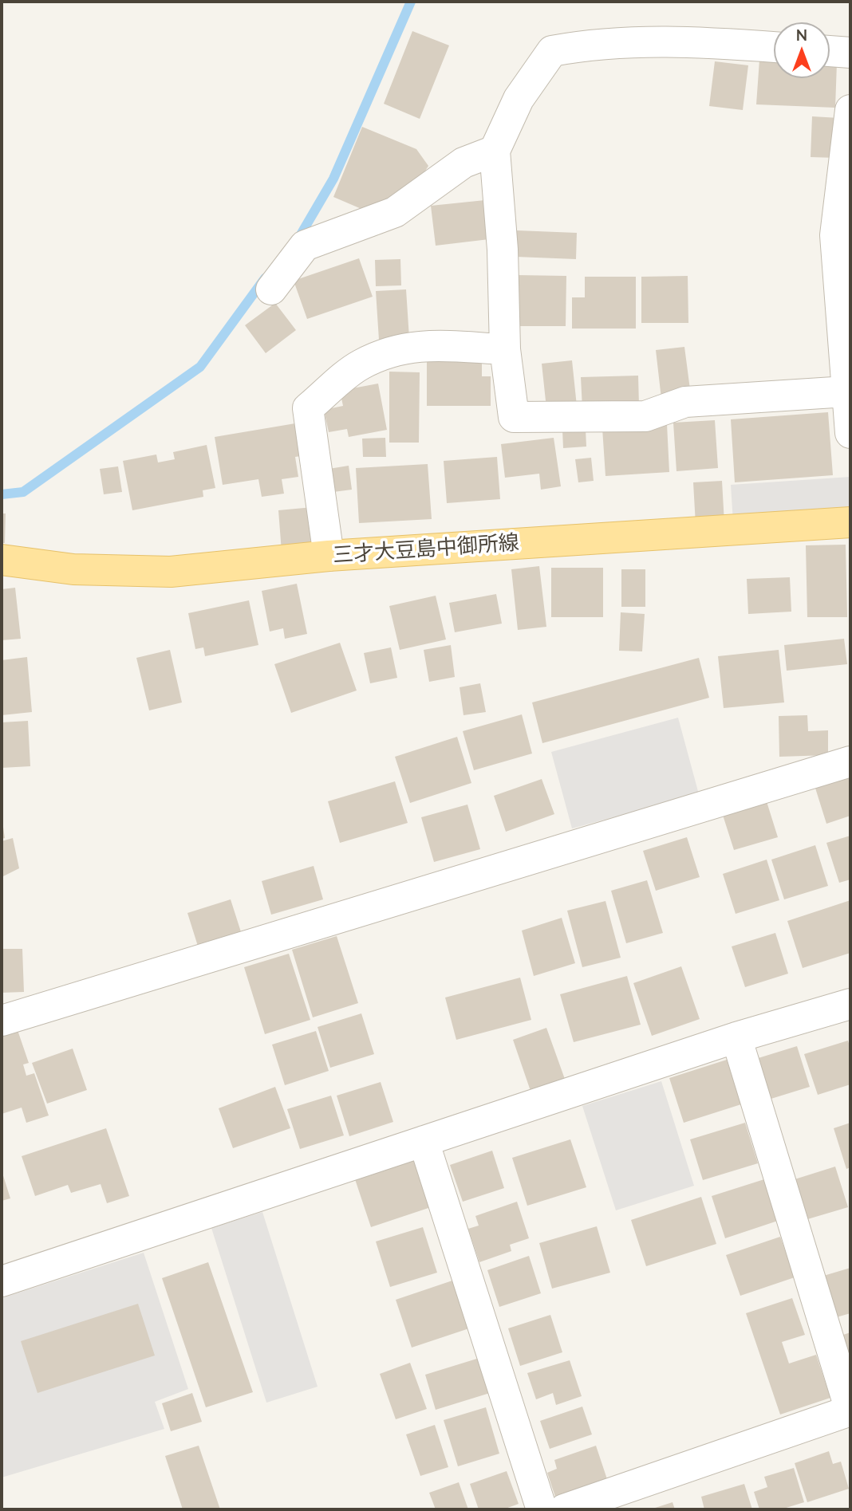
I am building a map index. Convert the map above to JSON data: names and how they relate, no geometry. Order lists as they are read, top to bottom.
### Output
{
  "streets": {
    "main road": ["三才大豆島中御所線"]
  },
  "north": "top"
}
